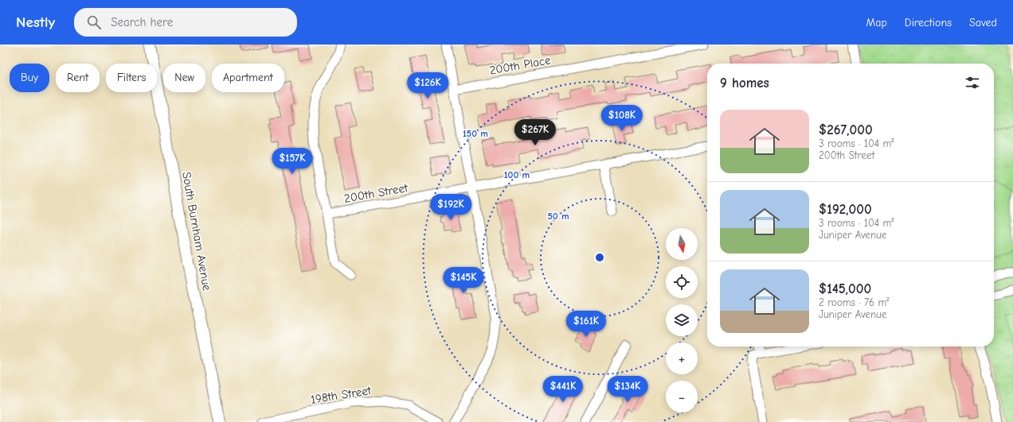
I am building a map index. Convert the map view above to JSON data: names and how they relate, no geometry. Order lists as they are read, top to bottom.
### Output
{
  "streets": {
    "main road": ["South Burnham Avenue"],
    "street": ["200th Place", "200th Street", "198th Street"]
  },
  "north": "bottom",
  "page": {
    "header": "Nestly",
    "search": "Search here",
    "nav": ["Map", "Directions", "Saved"],
    "chip": [
      "Buy",
      "Rent",
      "Filters",
      "New",
      "Apartment"
    ],
    "heading": "9 homes",
    "price": [
      "$126K",
      "$108K",
      "$267K",
      "$157K",
      "$192K",
      "$145K",
      "$161K",
      "$441K",
      "$134K"
    ],
    "list": [
      {
        "name": "$267,000",
        "note": "3 rooms · 104 m² · 200th Street"
      },
      {
        "name": "$192,000",
        "note": "3 rooms · 104 m² · Juniper Avenue"
      },
      {
        "name": "$145,000",
        "note": "2 rooms · 76 m² · Juniper Avenue"
      }
    ],
    "map_buttons": ["+", "−"]
  },
  "rings": ["150 m", "100 m", "50 m"]
}
